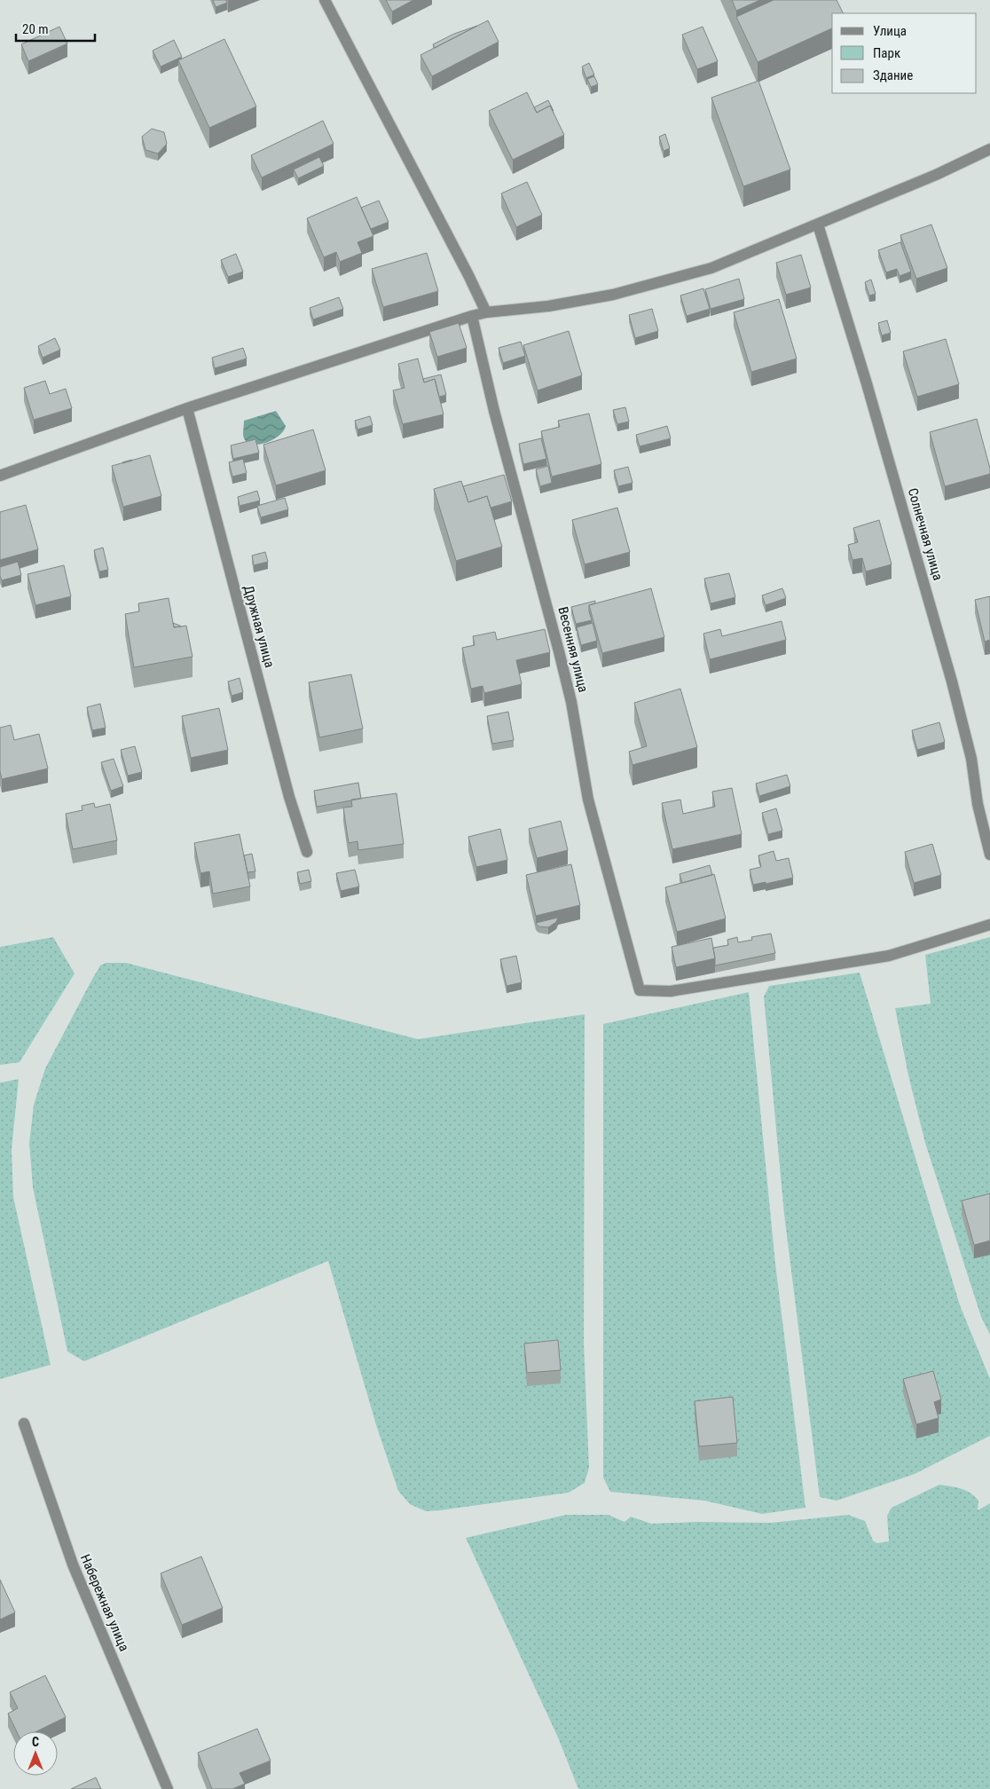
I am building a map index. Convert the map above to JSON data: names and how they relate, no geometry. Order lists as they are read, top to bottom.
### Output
{
  "streets": {
    "street": [
      "Солнечная улица",
      "Дружная улица",
      "Весенняя улица",
      "Набережная улица"
    ]
  },
  "legend": ["Улица", "Парк", "Здание"],
  "scale_bar": "20 m",
  "north": "top"
}
